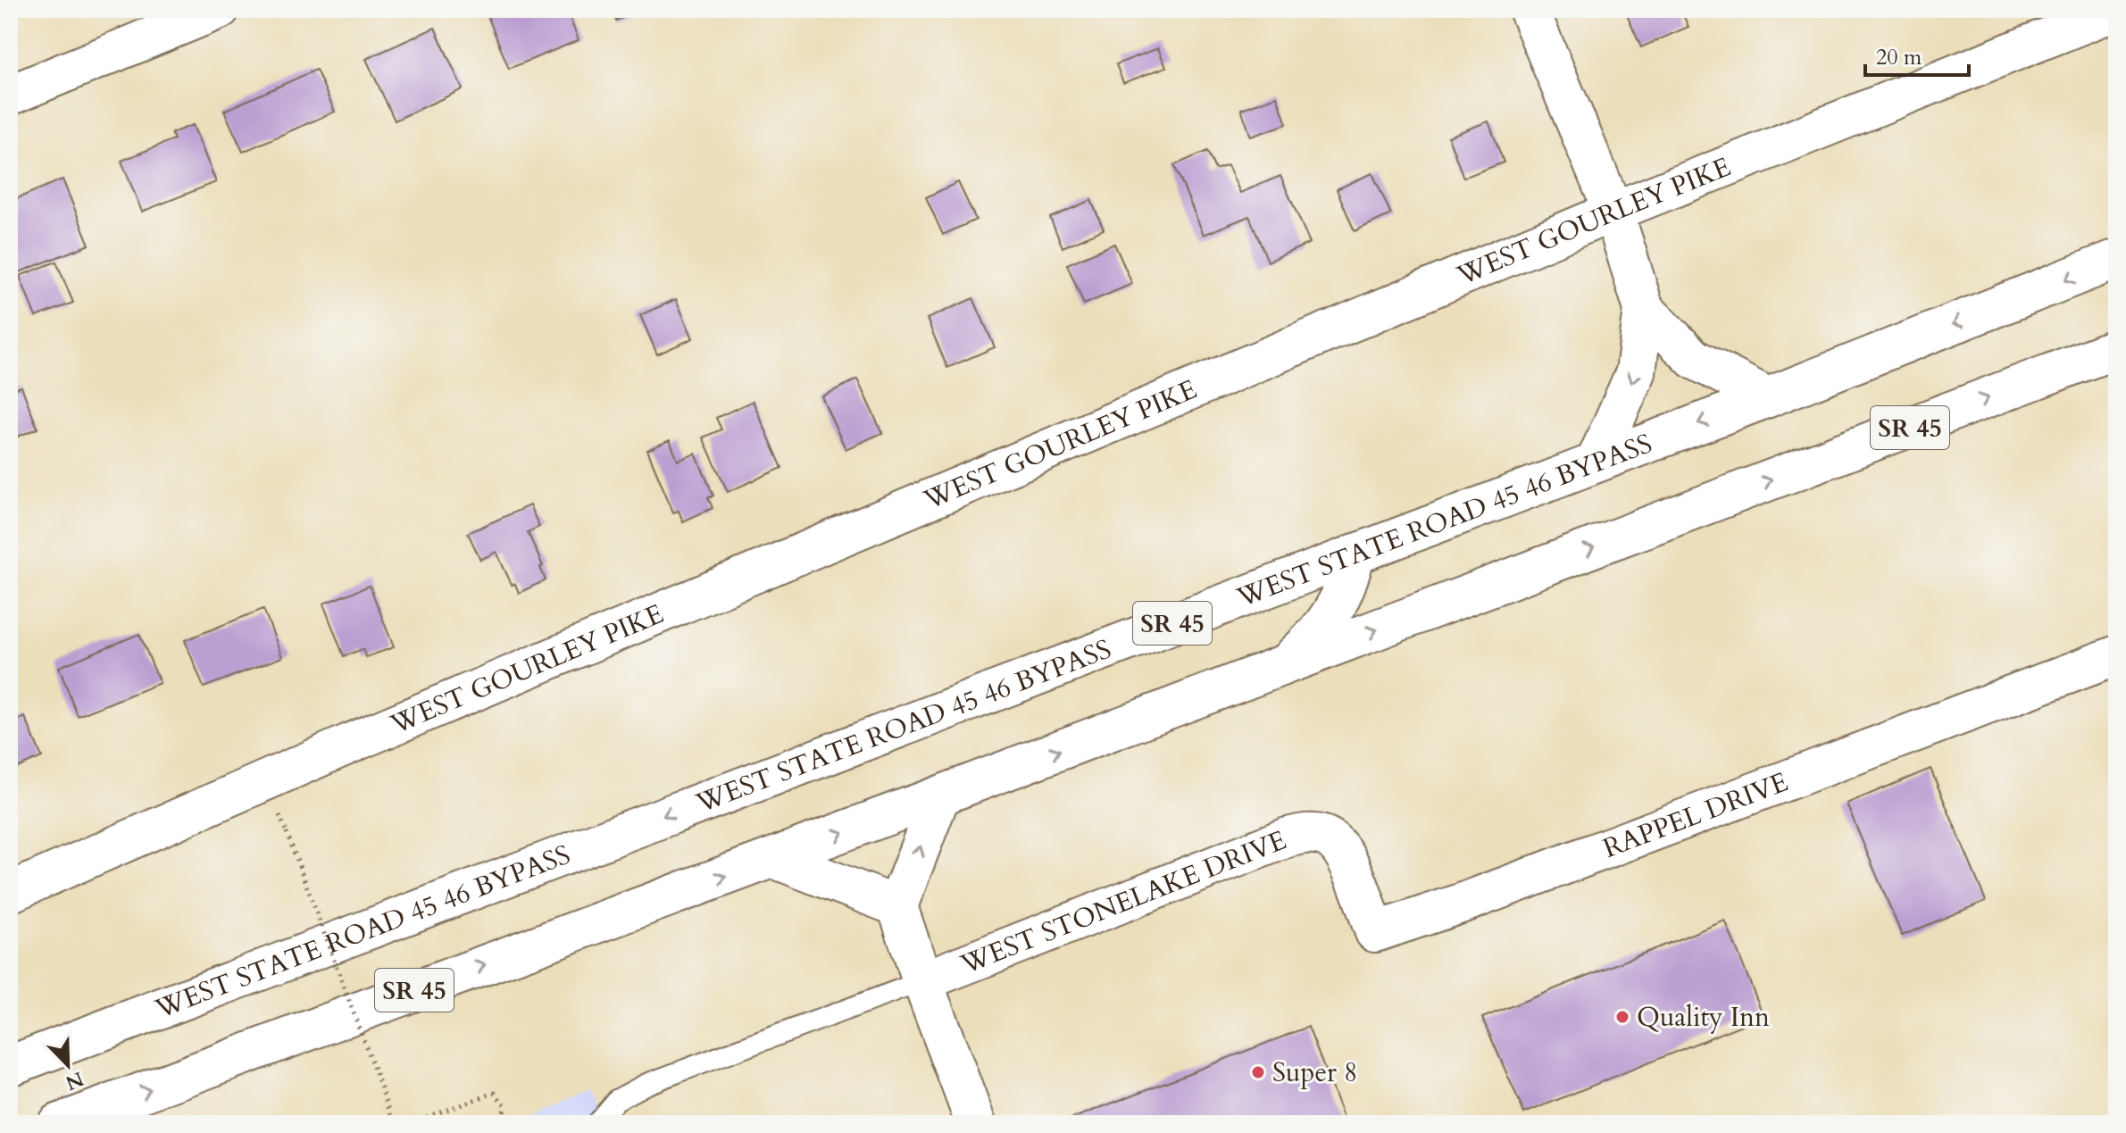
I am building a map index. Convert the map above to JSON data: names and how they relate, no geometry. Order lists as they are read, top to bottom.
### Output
{
  "streets": {
    "main road": [
      "WEST GOURLEY PIKE",
      "SR 45",
      "WEST STATE ROAD 45 46 BYPASS",
      "RAPPEL DRIVE",
      "WEST STONELAKE DRIVE"
    ]
  },
  "crossings": [
    ["RAPPEL DRIVE", "WEST STONELAKE DRIVE"]
  ],
  "places": ["Quality Inn", "Super 8"],
  "scale_bar": "20 m",
  "north": "bottom right"
}
